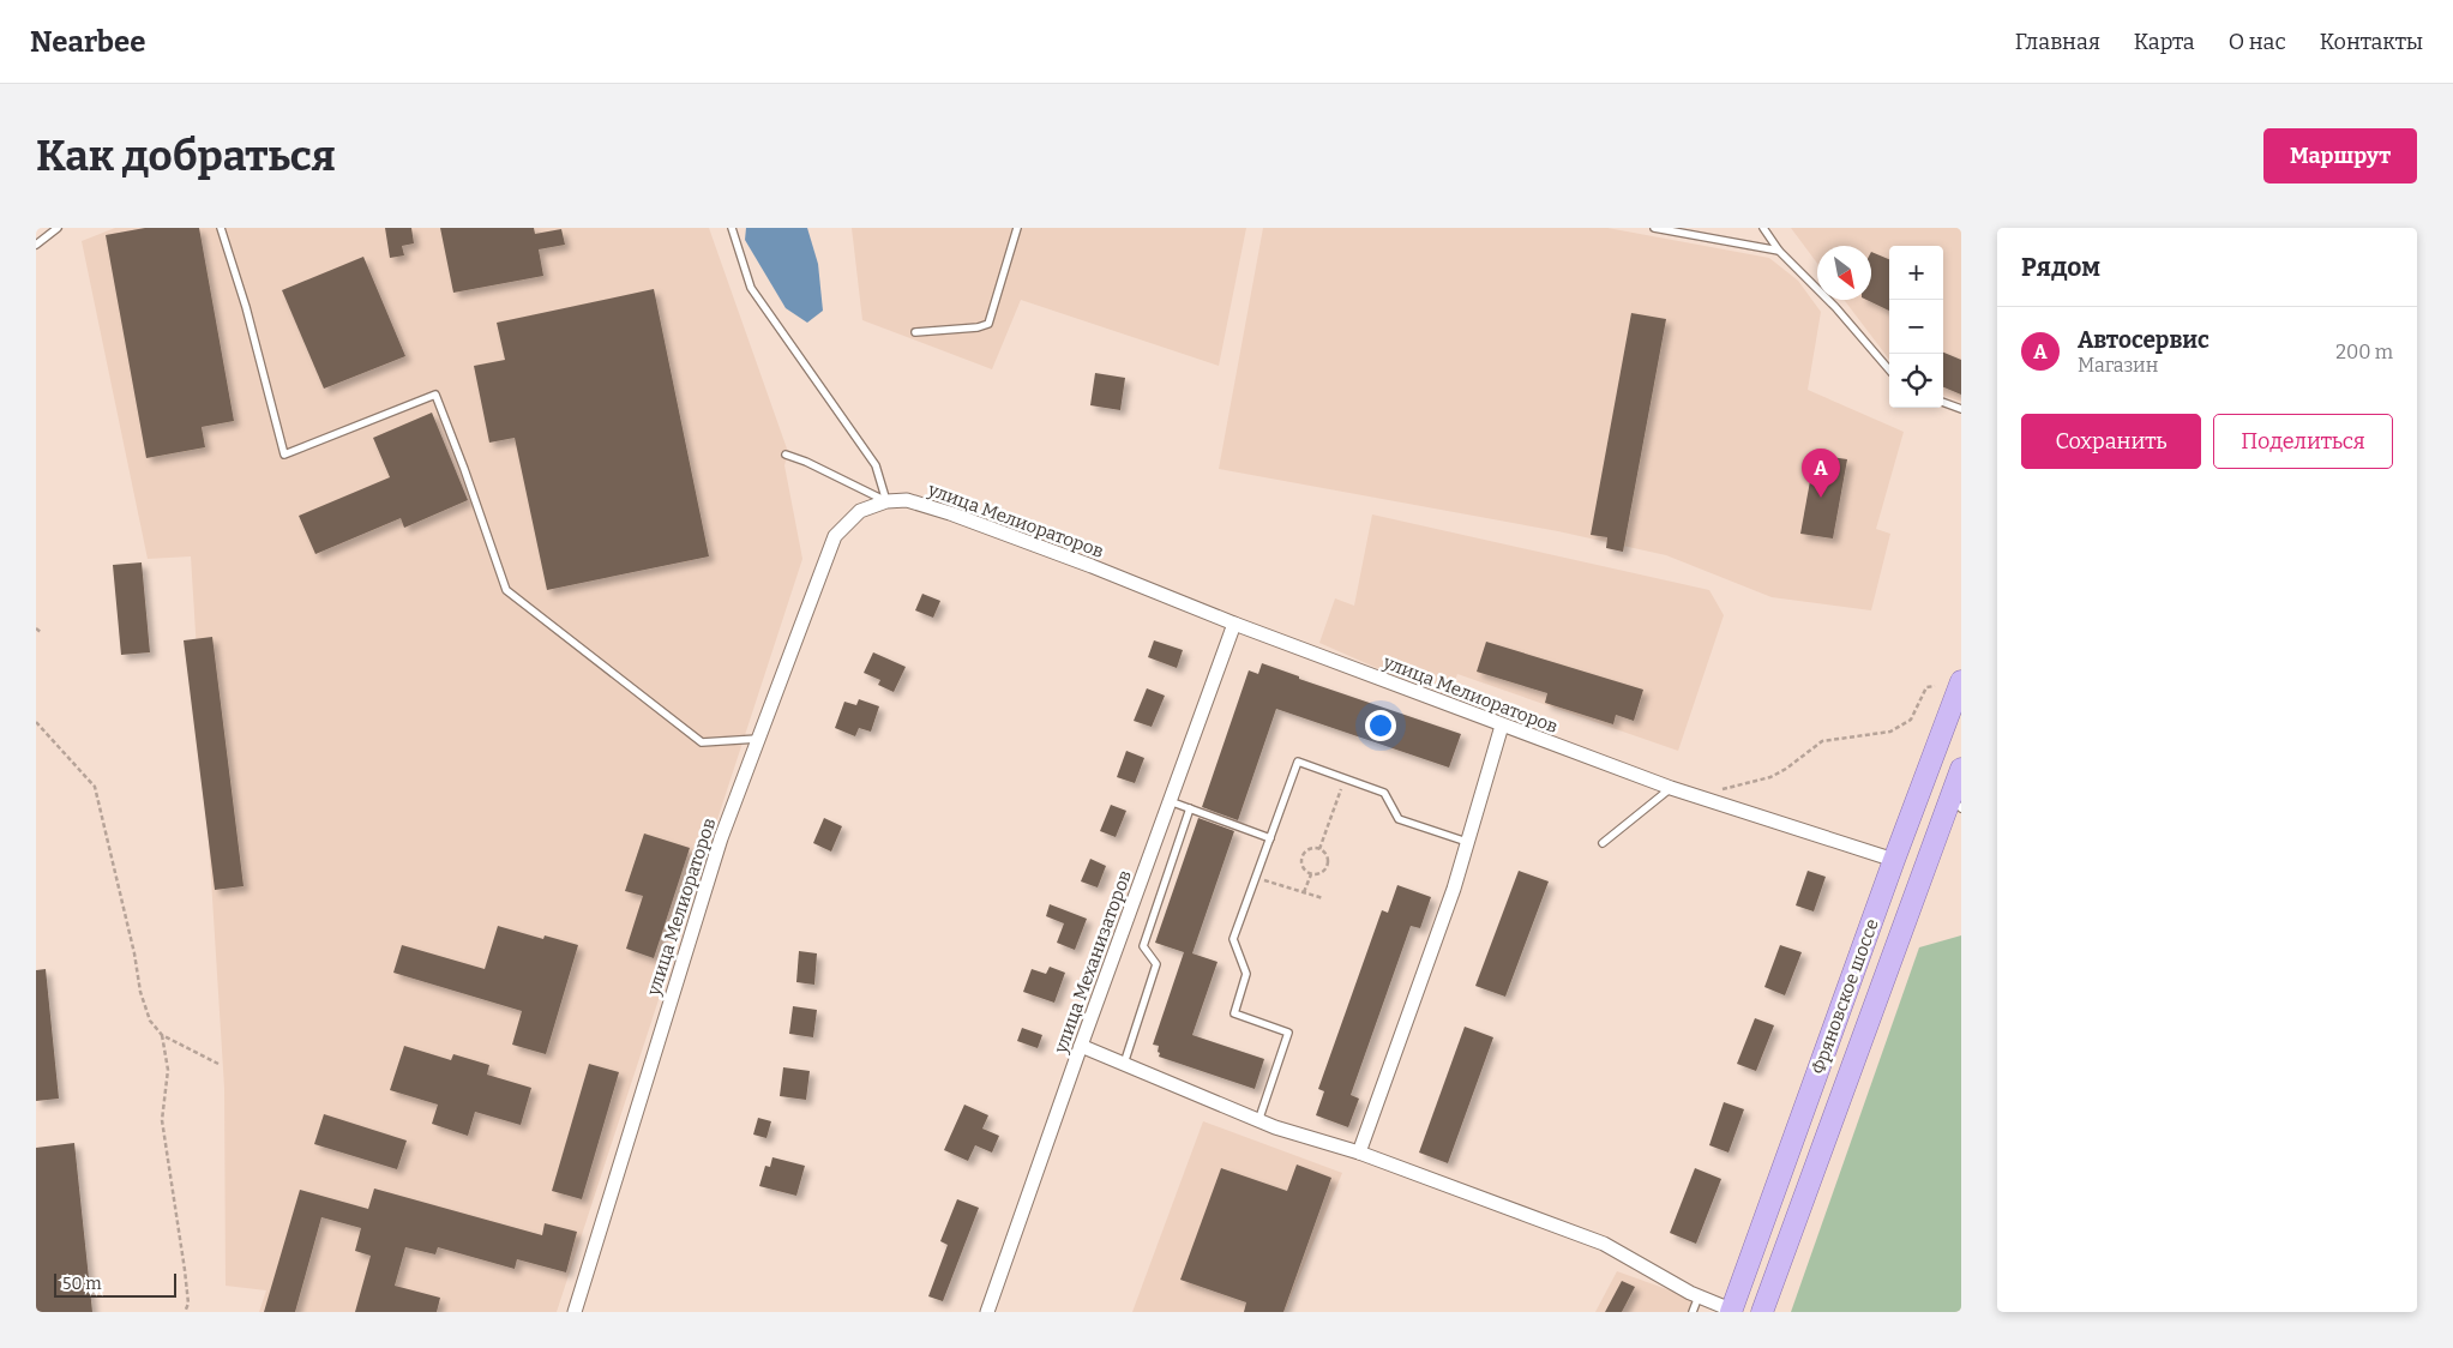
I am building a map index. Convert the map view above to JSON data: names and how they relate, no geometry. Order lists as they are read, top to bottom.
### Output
{
  "streets": {
    "main road": ["Фряновское шоссе"],
    "street": ["улица Мелиораторов", "улица Механизаторов"]
  },
  "crossings": [
    ["улица Мелиораторов", "улица Механизаторов"],
    ["улица Мелиораторов", "Фряновское шоссе"]
  ],
  "scale_bar": "50 m",
  "north": "bottom right",
  "page": {
    "header": "Nearbee",
    "nav": [
      "Главная",
      "Карта",
      "О нас",
      "Контакты"
    ],
    "buttons": [
      "Маршрут",
      ["Сохранить", "Поделиться"]
    ],
    "title": "Как добраться",
    "heading": "Рядом",
    "map_buttons": ["+", "−"],
    "list": [
      {
        "mark": "A",
        "name": "Автосервис",
        "note": "Магазин",
        "value": "200 m"
      }
    ],
    "pins": "A",
    "scale": "50 m"
  }
}
